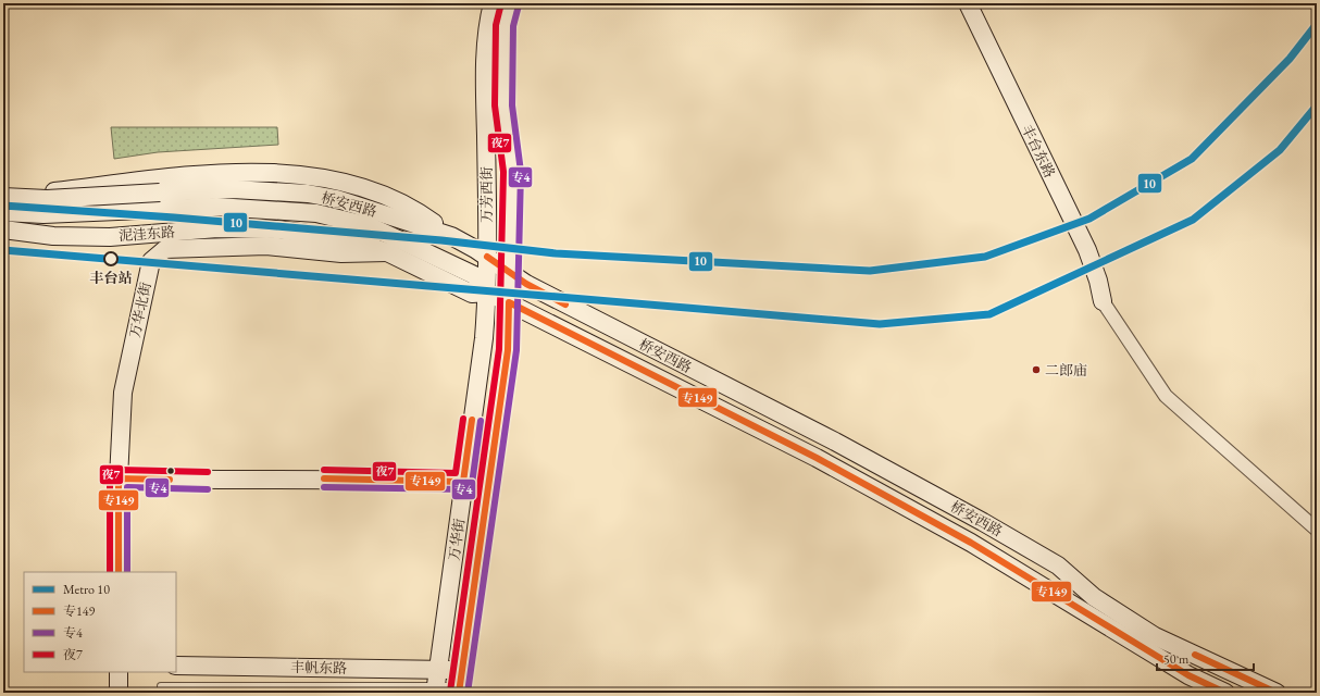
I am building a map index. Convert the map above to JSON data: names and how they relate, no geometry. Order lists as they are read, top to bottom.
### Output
{
  "streets": {
    "main road": [
      "丰台东路",
      "万芳西街",
      "桥安西路",
      "泥洼东路",
      "万华北街",
      "万华街",
      "丰帆东路"
    ]
  },
  "crossings": [
    ["万芳西街", "桥安西路"],
    ["万芳西街", "万华街"],
    ["桥安西路", "泥洼东路"],
    ["桥安西路", "万华街"],
    ["泥洼东路", "万华北街"],
    ["泥洼东路", "万华街"],
    ["万华街", "丰帆东路"]
  ],
  "places": ["丰台站", "二郎庙"],
  "lines": [
    "transit line 夜7",
    "transit line 专4",
    "metro line 10",
    "transit line 专149"
  ],
  "legend": [
    "Metro 10",
    "专149",
    "专4",
    "夜7"
  ],
  "scale_bar": "50 m"
}
